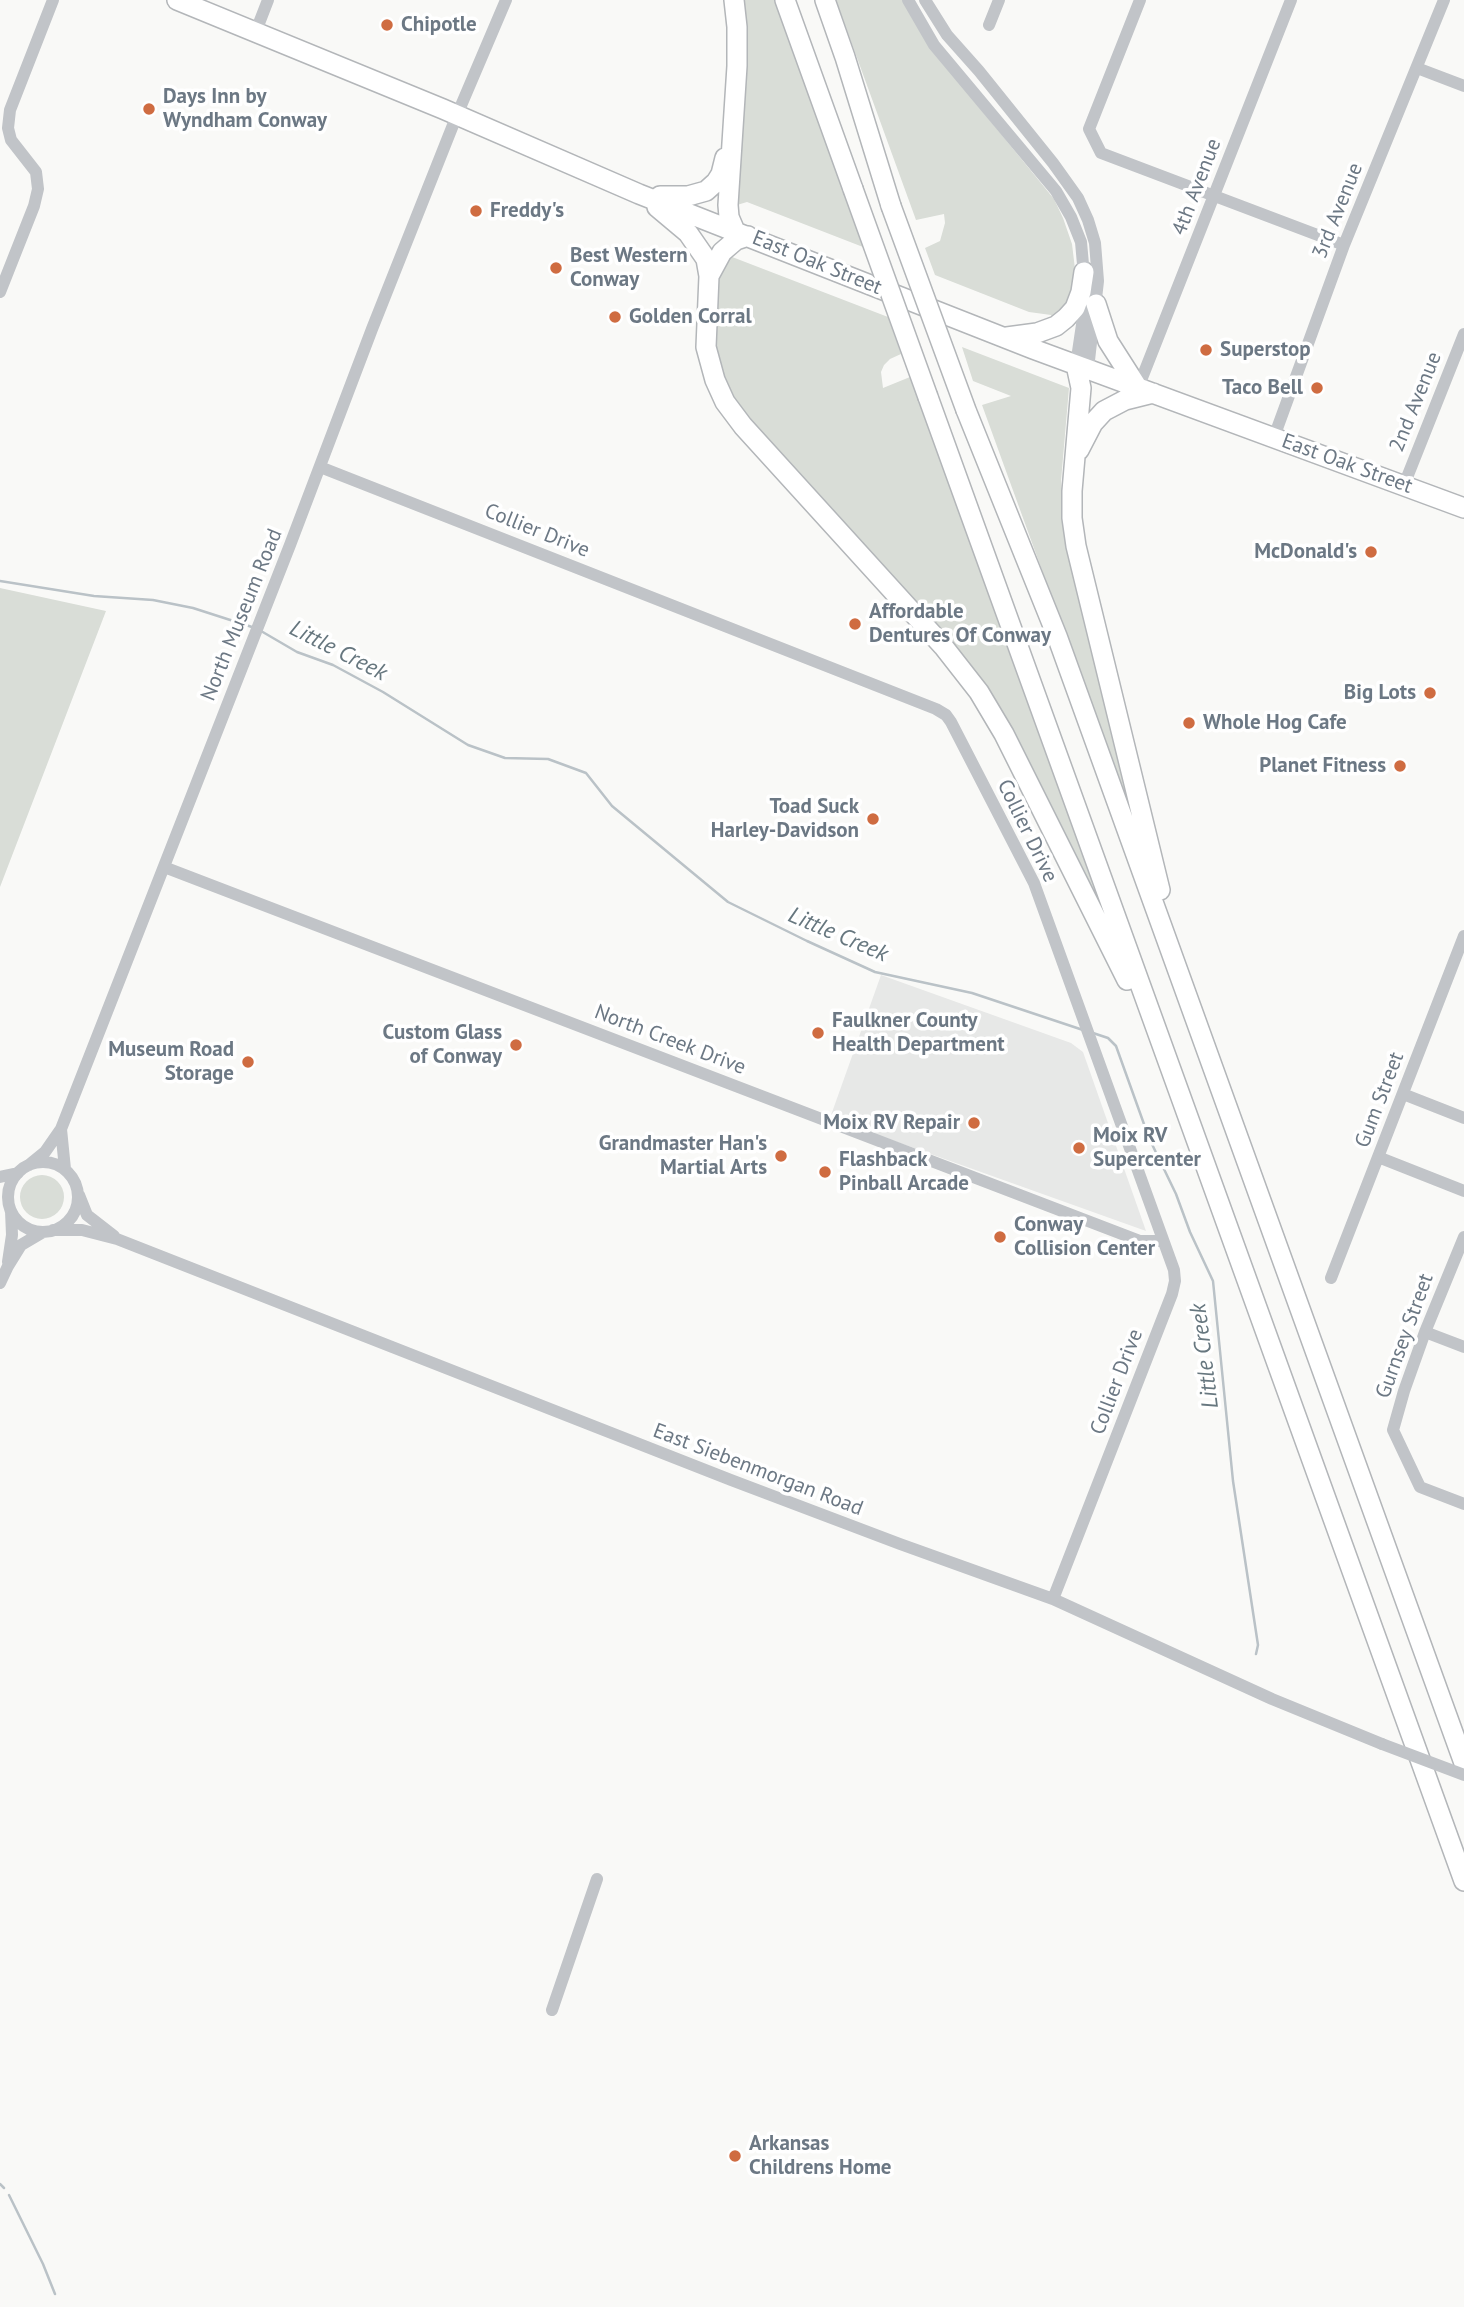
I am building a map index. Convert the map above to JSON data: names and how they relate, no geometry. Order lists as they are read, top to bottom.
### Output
{
  "streets": {
    "highway": ["East Oak Street"],
    "street": [
      "4th Avenue",
      "3rd Avenue",
      "2nd Avenue",
      "Collier Drive",
      "North Museum Road",
      "North Creek Drive",
      "Gum Street",
      "Gurnsey Street",
      "East Siebenmorgan Road"
    ]
  },
  "crossings": [
    ["4th Avenue", "East Oak Street"],
    ["3rd Avenue", "East Oak Street"],
    ["East Oak Street", "2nd Avenue"],
    ["East Oak Street", "North Museum Road"],
    ["Collier Drive", "North Museum Road"],
    ["Collier Drive", "North Creek Drive"],
    ["Collier Drive", "East Siebenmorgan Road"],
    ["North Museum Road", "North Creek Drive"],
    ["North Museum Road", "East Siebenmorgan Road"]
  ],
  "water": ["Little Creek"],
  "places": [
    "Chipotle",
    "Days Inn by Wyndham Conway",
    "Freddy's",
    "Best Western Conway",
    "Golden Corral",
    "Superstop",
    "Taco Bell",
    "McDonald's",
    "Affordable Dentures Of Conway",
    "Big Lots",
    "Whole Hog Cafe",
    "Planet Fitness",
    "Toad Suck Harley-Davidson",
    "Faulkner County Health Department",
    "Custom Glass of Conway",
    "Museum Road Storage",
    "Moix RV Repair",
    "Moix RV Supercenter",
    "Grandmaster Han's Martial Arts",
    "Flashback Pinball Arcade",
    "Conway Collision Center",
    "Arkansas Childrens Home"
  ]
}
